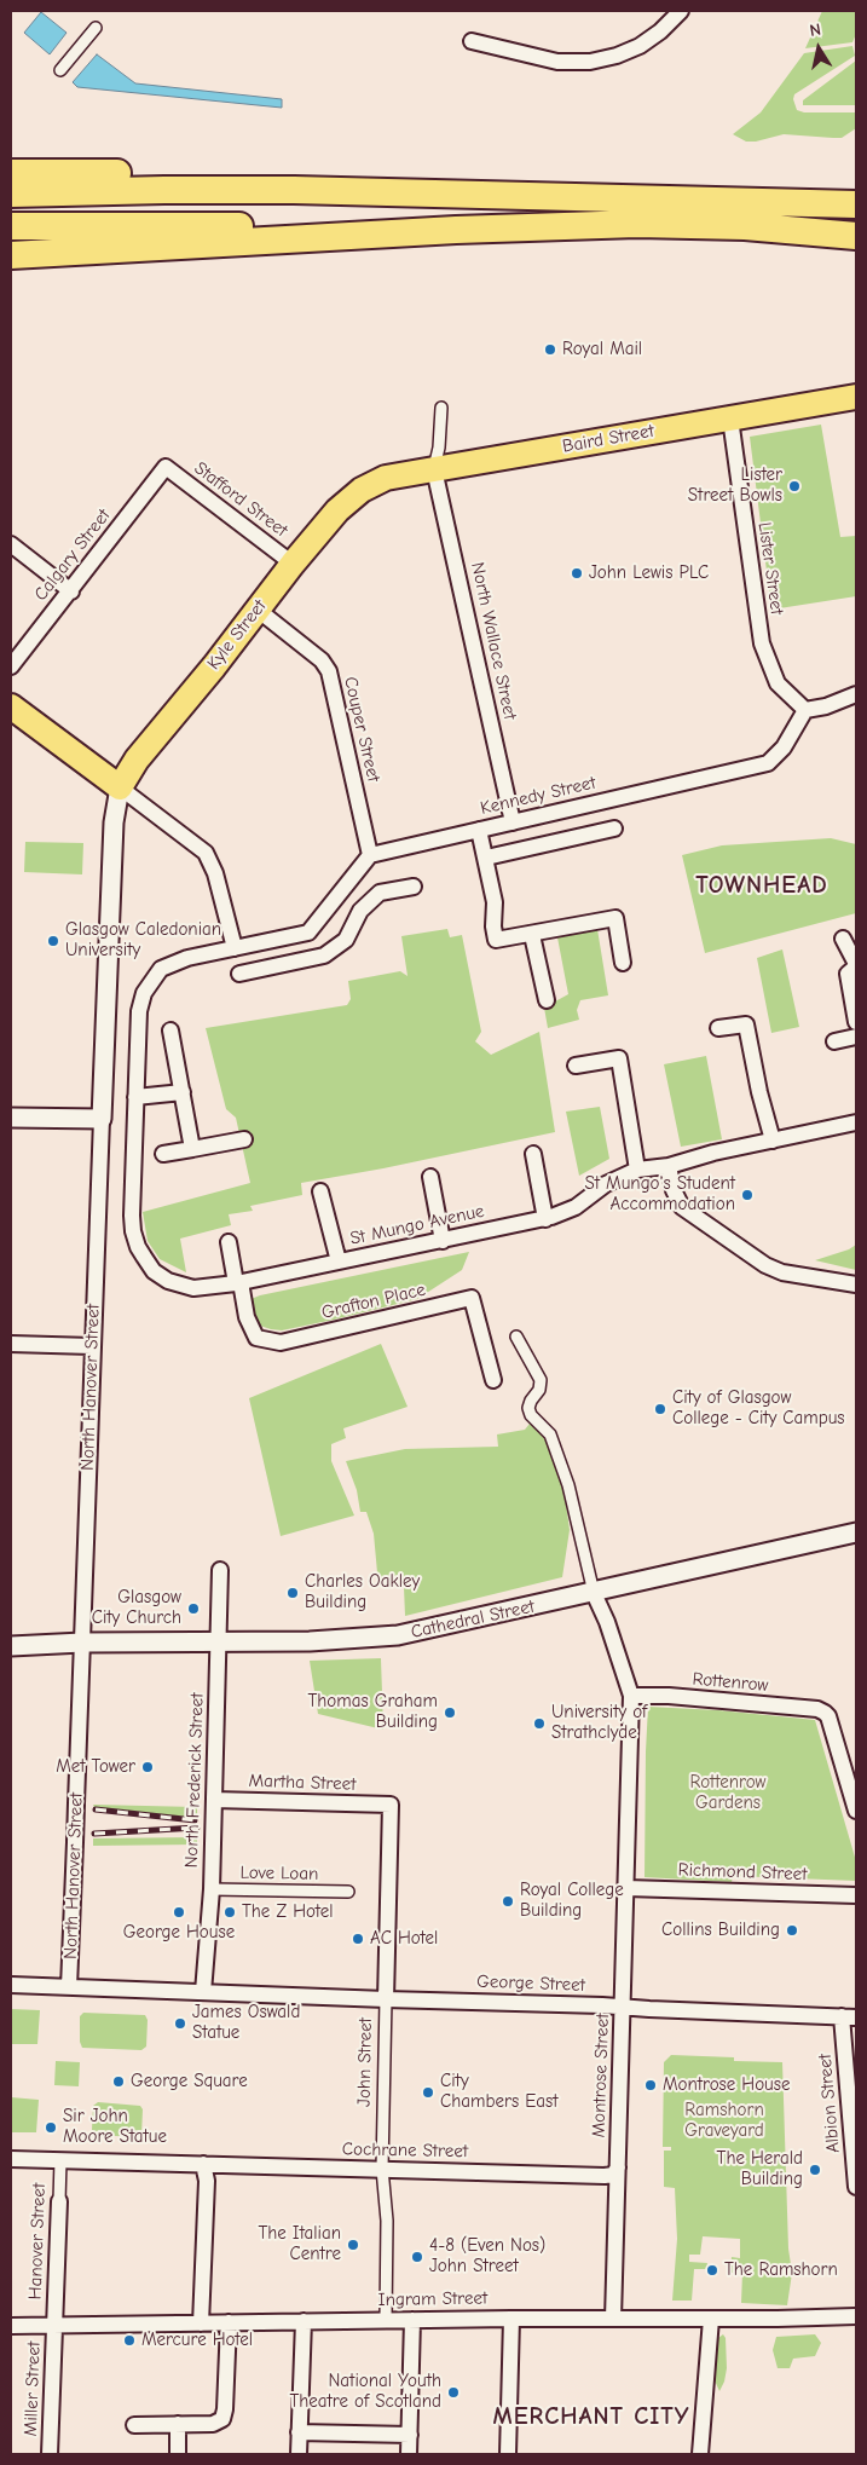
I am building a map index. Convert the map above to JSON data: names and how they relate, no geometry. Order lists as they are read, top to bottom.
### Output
{
  "streets": {
    "main road": ["Baird Street", "Kyle Street"],
    "street": [
      "Stafford Street",
      "Calgary Street",
      "Lister Street",
      "North Wallace Street",
      "Couper Street",
      "Kennedy Street",
      "St Mungo Avenue",
      "Grafton Place",
      "North Hanover Street",
      "Cathedral Street",
      "Rottenrow",
      "North Frederick Street",
      "Martha Street",
      "Richmond Street",
      "Love Loan",
      "George Street",
      "John Street",
      "Montrose Street",
      "Albion Street",
      "Cochrane Street",
      "Hanover Street",
      "Ingram Street",
      "Miller Street"
    ]
  },
  "crossings": [
    ["Baird Street", "Lister Street"],
    ["Baird Street", "Kyle Street"],
    ["Baird Street", "North Wallace Street"],
    ["Stafford Street", "Calgary Street"],
    ["Stafford Street", "Kyle Street"],
    ["Lister Street", "Kennedy Street"],
    ["Kyle Street", "Couper Street"],
    ["Kyle Street", "North Hanover Street"],
    ["North Wallace Street", "Kennedy Street"],
    ["Couper Street", "Kennedy Street"],
    ["St Mungo Avenue", "Grafton Place"],
    ["North Hanover Street", "Cathedral Street"],
    ["Cathedral Street", "North Frederick Street"],
    ["Cathedral Street", "Montrose Street"],
    ["Rottenrow", "Montrose Street"],
    ["North Frederick Street", "Martha Street"],
    ["North Frederick Street", "Love Loan"],
    ["North Frederick Street", "George Street"],
    ["Martha Street", "John Street"],
    ["Richmond Street", "Montrose Street"],
    ["George Street", "John Street"],
    ["George Street", "Montrose Street"],
    ["George Street", "Albion Street"],
    ["John Street", "Cochrane Street"],
    ["John Street", "Ingram Street"],
    ["Montrose Street", "Cochrane Street"],
    ["Montrose Street", "Ingram Street"],
    ["Hanover Street", "Ingram Street"],
    ["Hanover Street", "Miller Street"],
    ["Ingram Street", "Miller Street"]
  ],
  "districts": ["TOWNHEAD", "MERCHANT CITY"],
  "parks": ["Rottenrow Gardens", "Ramshorn Graveyard"],
  "places": [
    "Royal Mail",
    "Lister Street Bowls",
    "John Lewis PLC",
    "Glasgow Caledonian University",
    "St Mungo's Student Accommodation",
    "City of Glasgow College - City Campus",
    "Charles Oakley Building",
    "Glasgow City Church",
    "Thomas Graham Building",
    "University of Strathclyde",
    "Met Tower",
    "Royal College Building",
    "George House",
    "The Z Hotel",
    "Collins Building",
    "AC Hotel",
    "James Oswald Statue",
    "George Square",
    "Montrose House",
    "City Chambers East",
    "Sir John Moore Statue",
    "The Herald Building",
    "The Italian Centre",
    "4-8 (Even Nos) John Street",
    "The Ramshorn",
    "Mercure Hotel",
    "National Youth Theatre of Scotland"
  ],
  "north": "top"
}
